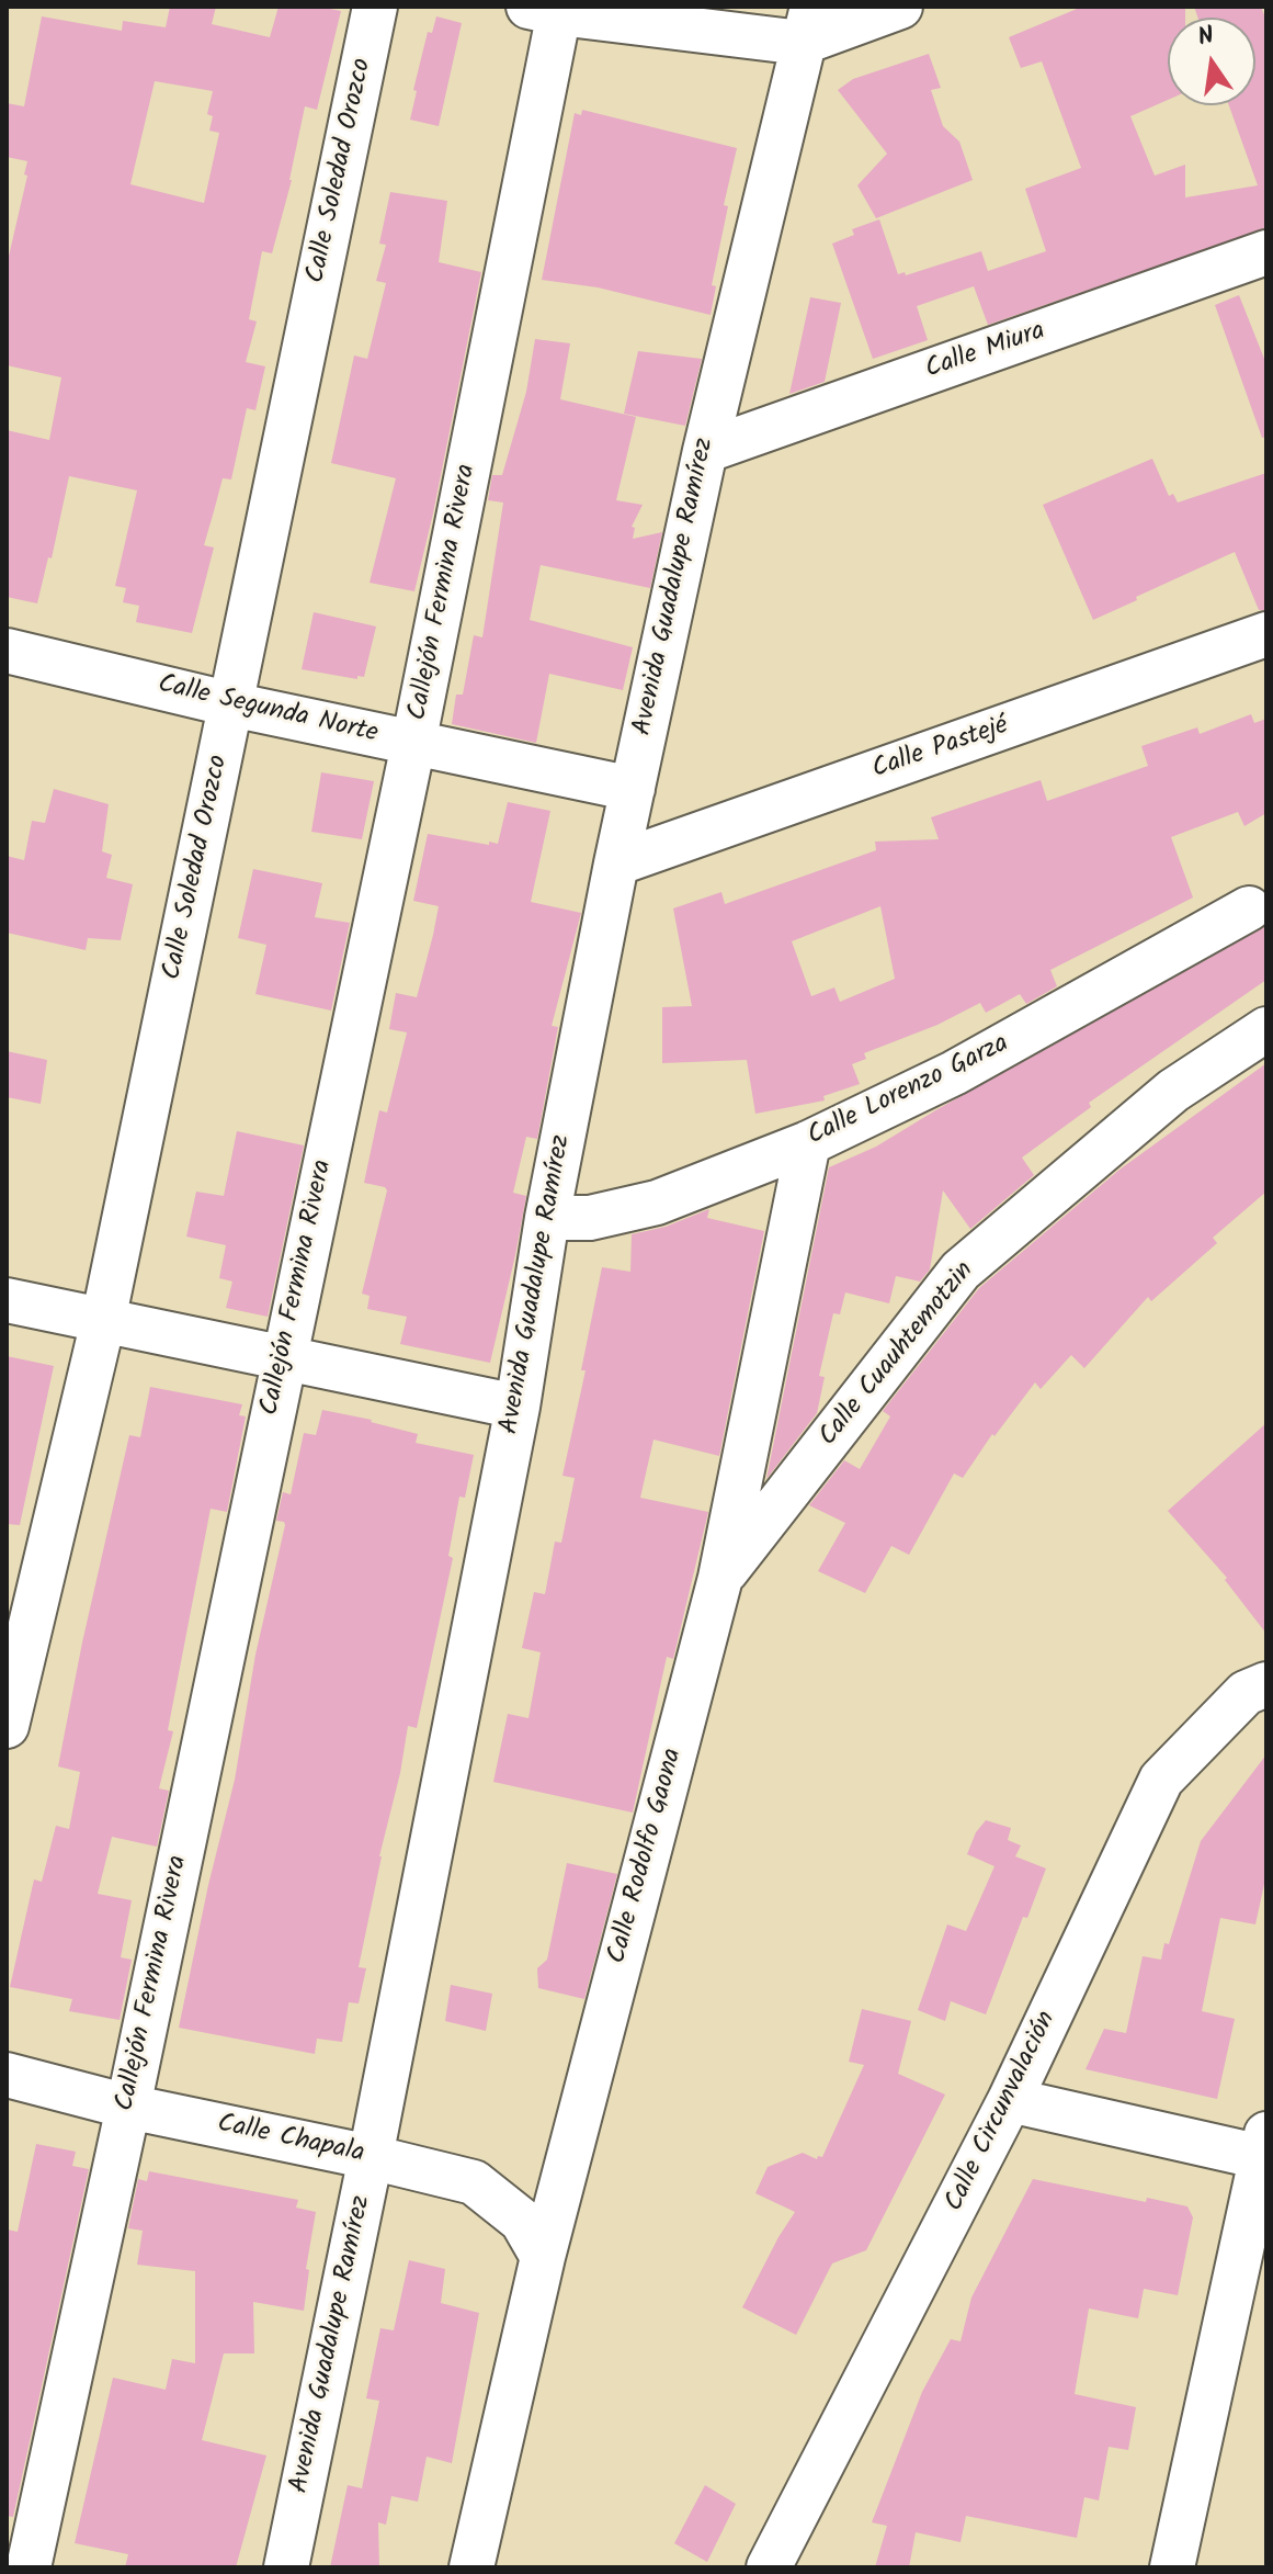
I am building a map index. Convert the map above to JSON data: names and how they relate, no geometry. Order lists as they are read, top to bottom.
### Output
{
  "streets": {
    "street": [
      "Calle Soledad Orozco",
      "Calle Miura",
      "Avenida Guadalupe Ramírez",
      "Callejón Fermina Rivera",
      "Calle Segunda Norte",
      "Calle Pastejé",
      "Calle Lorenzo Garza",
      "Calle Cuauhtemotzin",
      "Calle Rodolfo Gaona",
      "Calle Circunvalación",
      "Calle Chapala"
    ]
  },
  "crossings": [
    ["Calle Soledad Orozco", "Calle Segunda Norte"],
    ["Calle Miura", "Avenida Guadalupe Ramírez"],
    ["Avenida Guadalupe Ramírez", "Calle Segunda Norte"],
    ["Avenida Guadalupe Ramírez", "Calle Pastejé"],
    ["Avenida Guadalupe Ramírez", "Calle Lorenzo Garza"],
    ["Avenida Guadalupe Ramírez", "Calle Chapala"],
    ["Callejón Fermina Rivera", "Calle Segunda Norte"],
    ["Callejón Fermina Rivera", "Calle Chapala"],
    ["Calle Lorenzo Garza", "Calle Rodolfo Gaona"],
    ["Calle Cuauhtemotzin", "Calle Rodolfo Gaona"],
    ["Calle Rodolfo Gaona", "Calle Chapala"]
  ],
  "north": "top"
}
